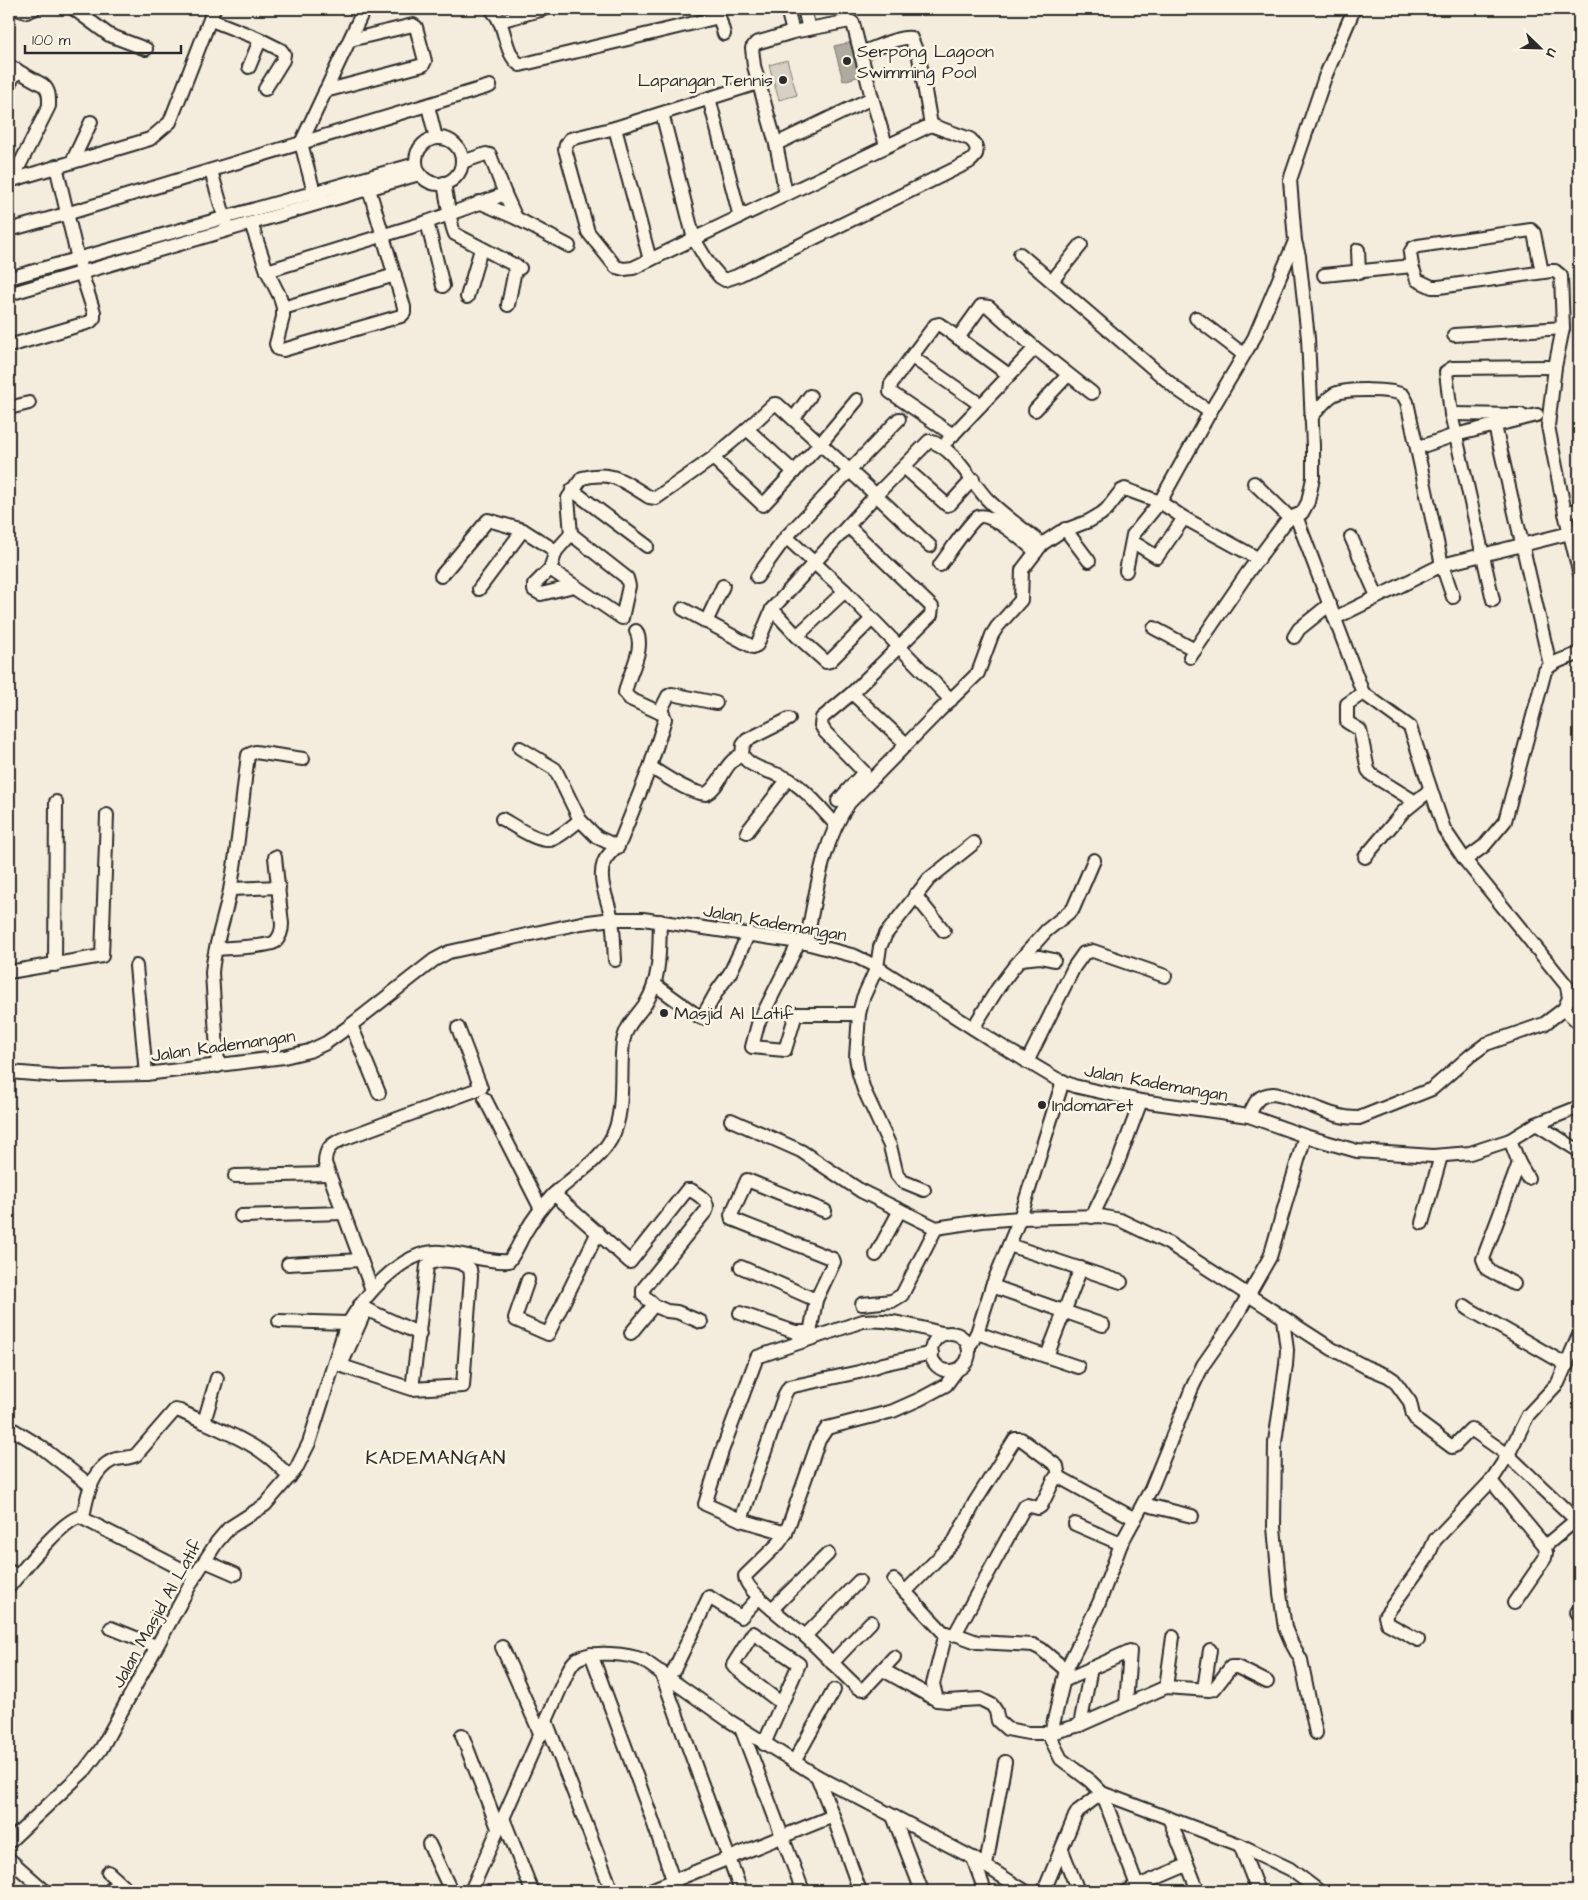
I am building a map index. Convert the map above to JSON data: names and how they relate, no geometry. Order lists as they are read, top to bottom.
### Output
{
  "streets": {
    "street": ["Jalan Kademangan", "Jalan Masjid Al Latif"]
  },
  "crossings": [
    ["Jalan Kademangan", "Jalan Masjid Al Latif"]
  ],
  "districts": ["KADEMANGAN"],
  "places": [
    "Serpong Lagoon Swimming Pool",
    "Lapangan Tennis",
    "Masjid Al Latif",
    "Indomaret"
  ],
  "scale_bar": "100 m",
  "north": "bottom right"
}
